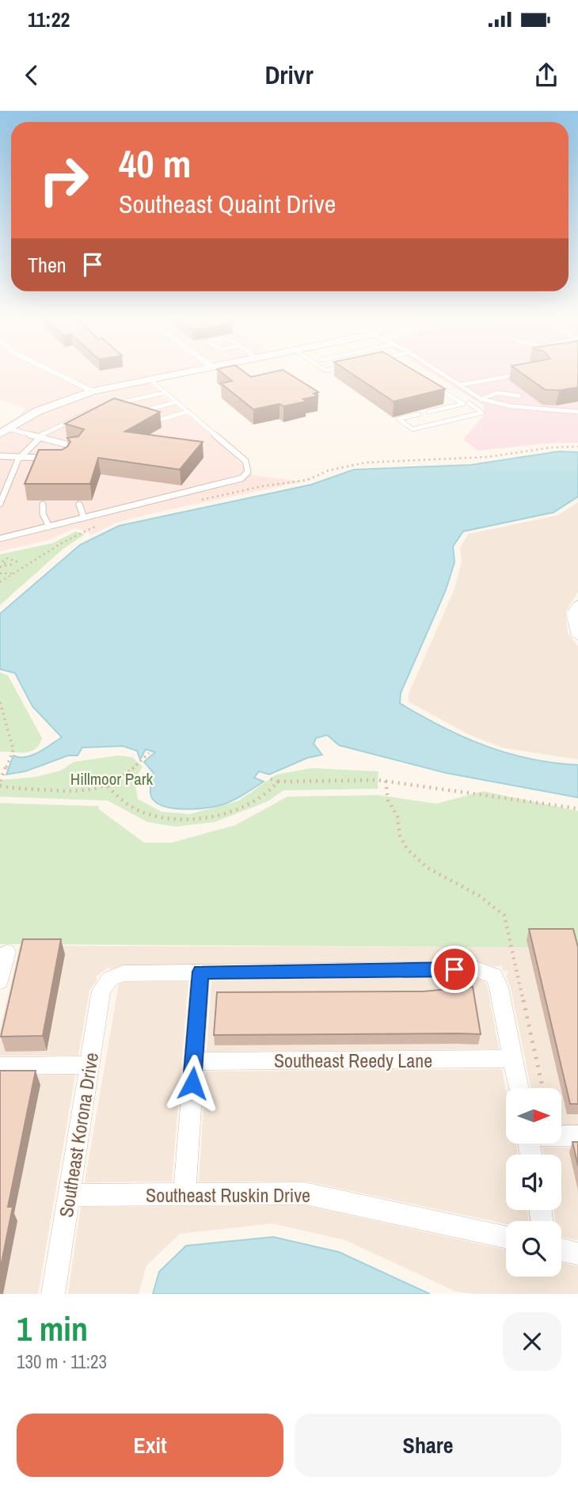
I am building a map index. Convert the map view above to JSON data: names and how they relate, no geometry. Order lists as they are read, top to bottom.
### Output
{
  "streets": {
    "street": ["Southeast Reedy Lane", "Southeast Korona Drive", "Southeast Ruskin Drive"]
  },
  "crossings": [
    ["Southeast Korona Drive", "Southeast Ruskin Drive"]
  ],
  "parks": ["Hillmoor Park"],
  "north": "right",
  "page": {
    "status": "11:22",
    "header": "Drivr",
    "turn": ["40 m", "Southeast Quaint Drive"],
    "then": "Then",
    "heading": ["1 min", "130 m · 11:23"],
    "buttons": ["Exit", "Share"]
  }
}
